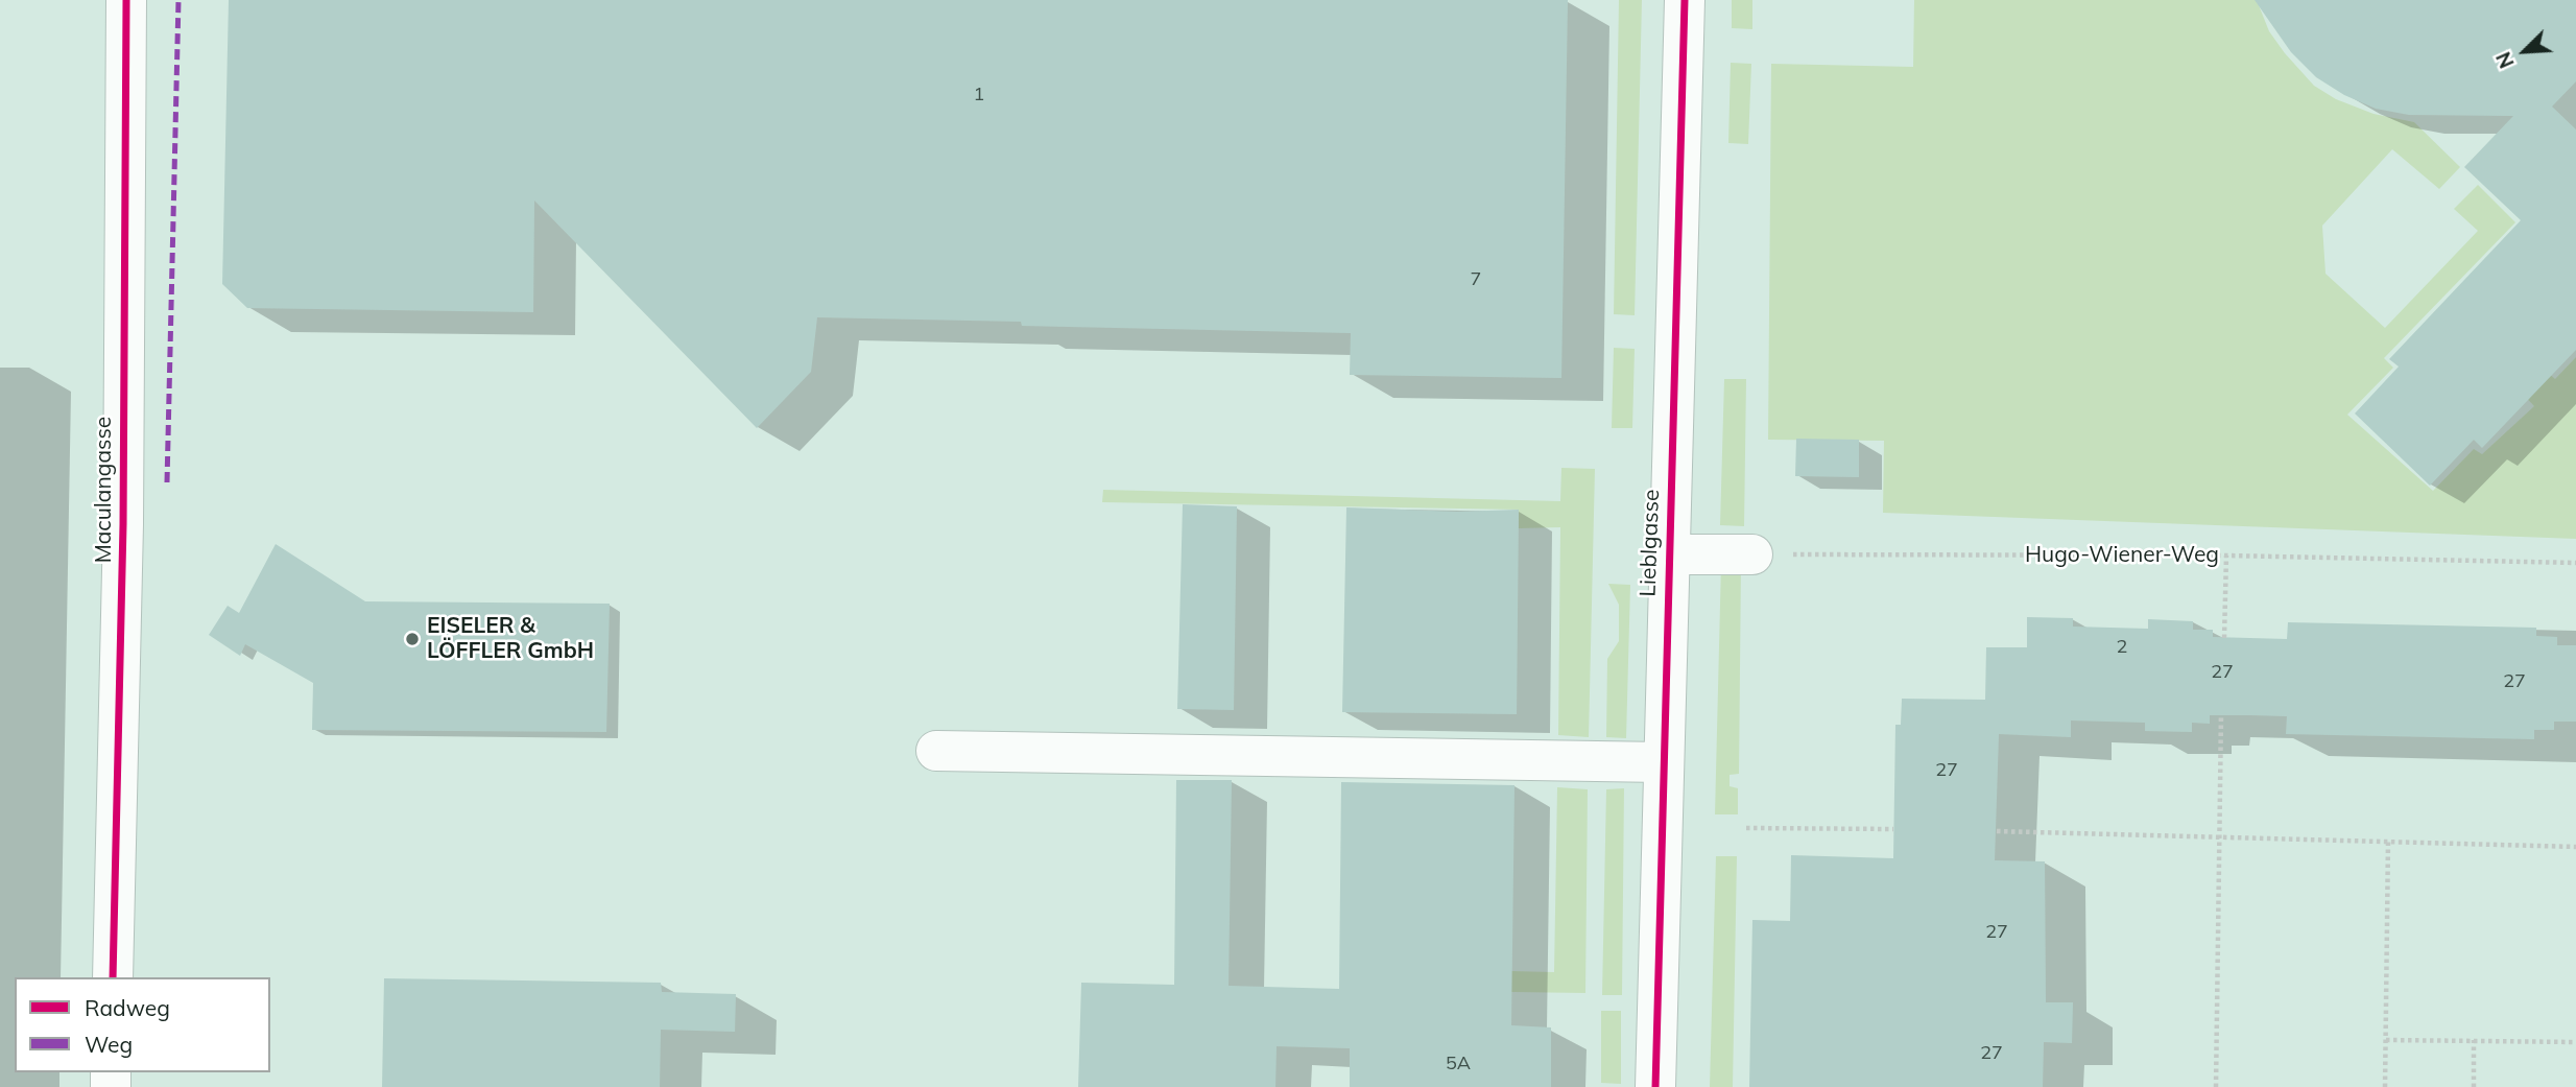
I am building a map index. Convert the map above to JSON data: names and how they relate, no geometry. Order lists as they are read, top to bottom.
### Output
{
  "streets": {
    "street": ["Maculangasse", "Lieblgasse"],
    "path": ["Hugo-Wiener-Weg"]
  },
  "places": ["EISELER & LÖFFLER GmbH"],
  "house_numbers": [
    "1",
    "7",
    "2",
    "27",
    "27",
    "27",
    "27",
    "27",
    "5A"
  ],
  "legend": ["Radweg", "Weg"],
  "north": "bottom left"
}
